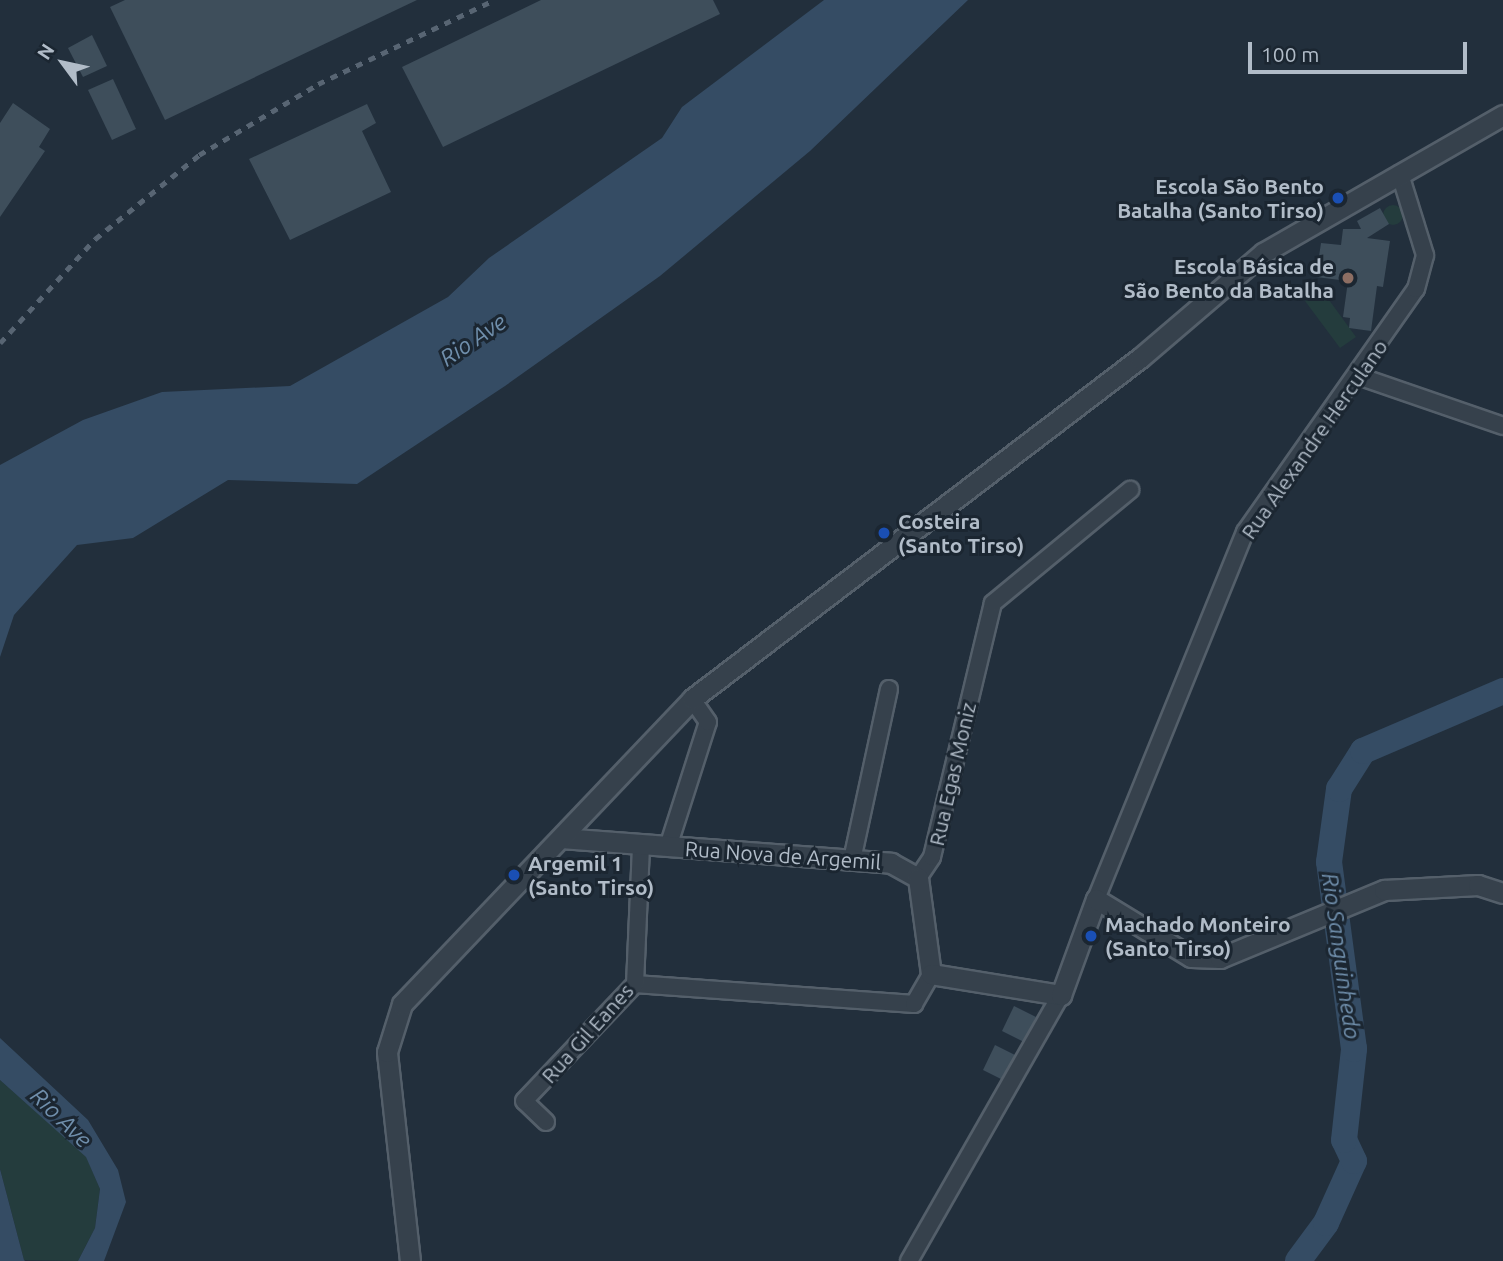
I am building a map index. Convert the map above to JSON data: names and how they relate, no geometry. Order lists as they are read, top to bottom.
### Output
{
  "streets": {
    "street": [
      "Rua Alexandre Herculano",
      "Rua Egas Moniz",
      "Rua Nova de Argemil",
      "Rua Gil Eanes"
    ]
  },
  "crossings": [
    ["Rua Egas Moniz", "Rua Nova de Argemil"],
    ["Rua Nova de Argemil", "Rua Gil Eanes"]
  ],
  "water": ["Rio Ave", "Rio Sanguinhedo"],
  "places": [
    "Escola São Bento Batalha (Santo Tirso)",
    "Escola Básica de São Bento da Batalha",
    "Costeira (Santo Tirso)",
    "Argemil 1 (Santo Tirso)",
    "Machado Monteiro (Santo Tirso)"
  ],
  "scale_bar": "100 m",
  "north": "top left"
}
